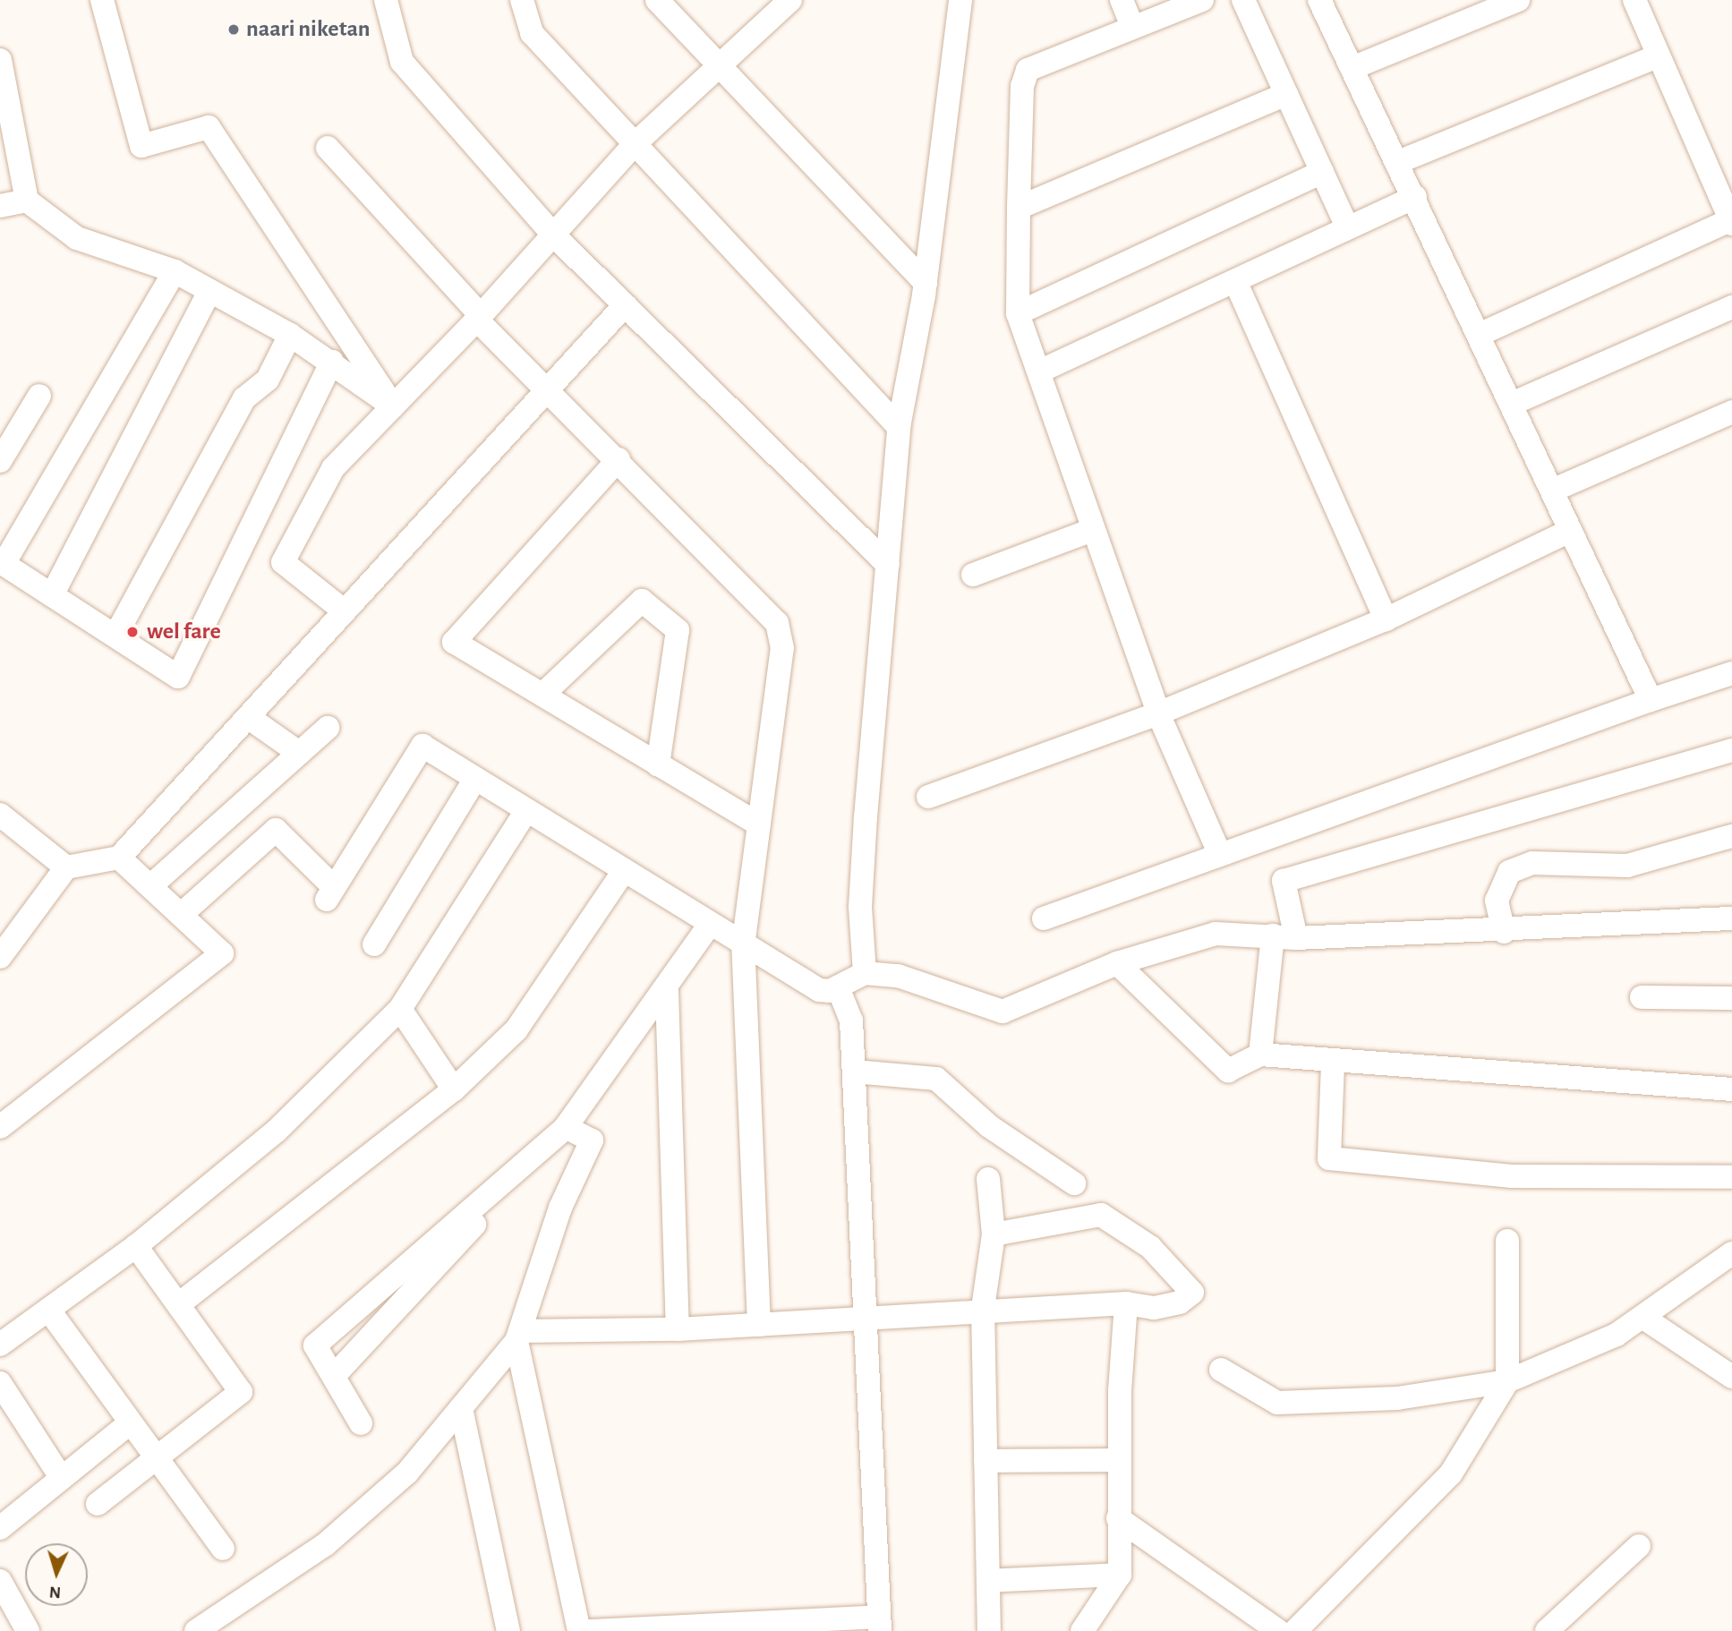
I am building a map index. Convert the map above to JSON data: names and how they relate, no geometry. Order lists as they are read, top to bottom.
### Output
{
  "places": ["naari niketan", "wel fare"],
  "north": "bottom"
}
